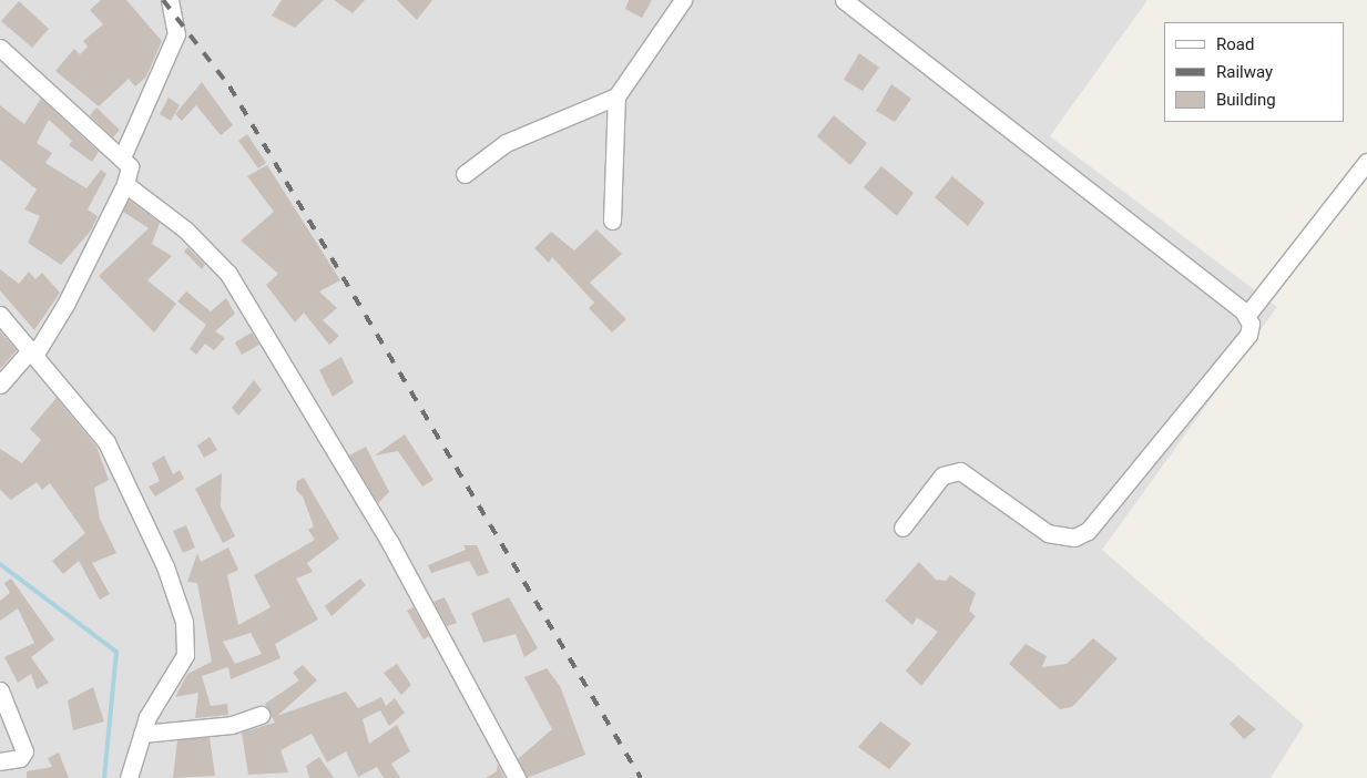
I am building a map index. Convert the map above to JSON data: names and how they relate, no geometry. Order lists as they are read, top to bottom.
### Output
{
  "legend": ["Road", "Railway", "Building"]
}
